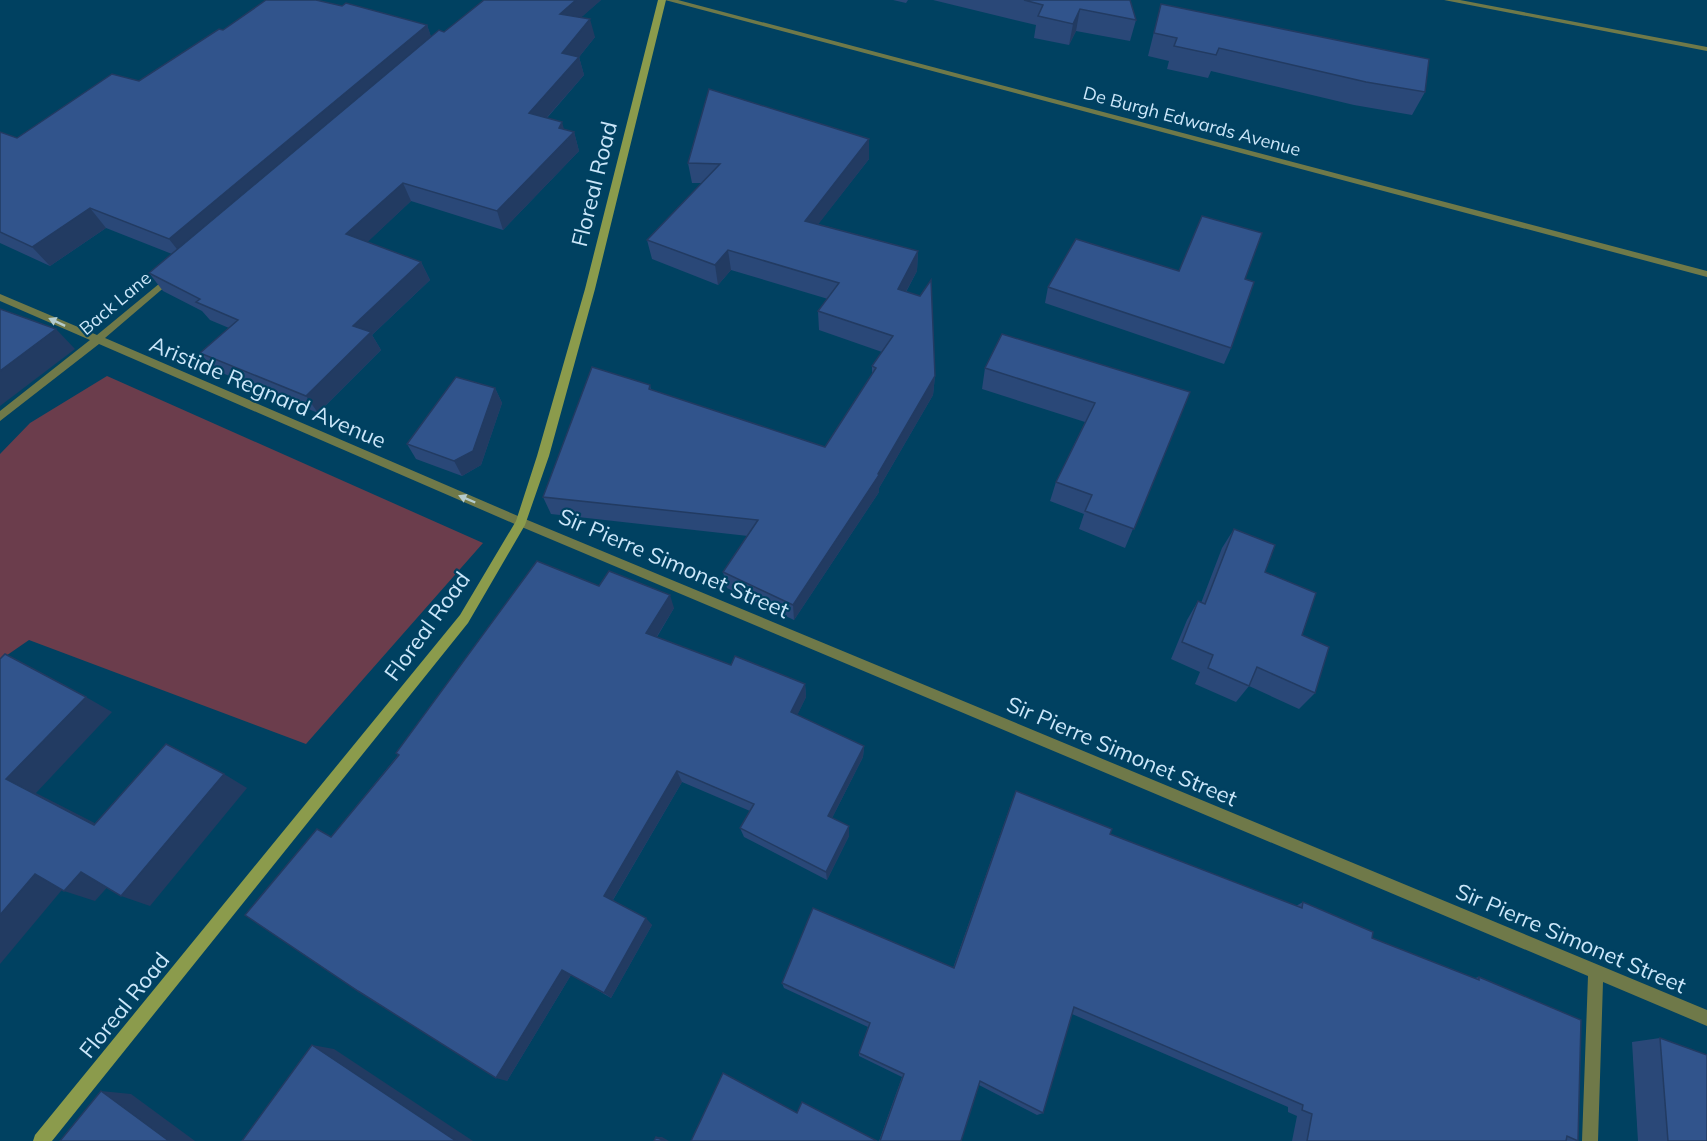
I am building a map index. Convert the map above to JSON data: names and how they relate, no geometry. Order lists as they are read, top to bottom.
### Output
{
  "streets": {
    "main road": ["Floreal Road"],
    "street": [
      "De Burgh Edwards Avenue",
      "Back Lane",
      "Aristide Regnard Avenue",
      "Sir Pierre Simonet Street"
    ]
  },
  "crossings": [
    ["Floreal Road", "Aristide Regnard Avenue"],
    ["Floreal Road", "Sir Pierre Simonet Street"],
    ["Back Lane", "Aristide Regnard Avenue"],
    ["Aristide Regnard Avenue", "Sir Pierre Simonet Street"]
  ],
  "one_way": ["Aristide Regnard Avenue"]
}
